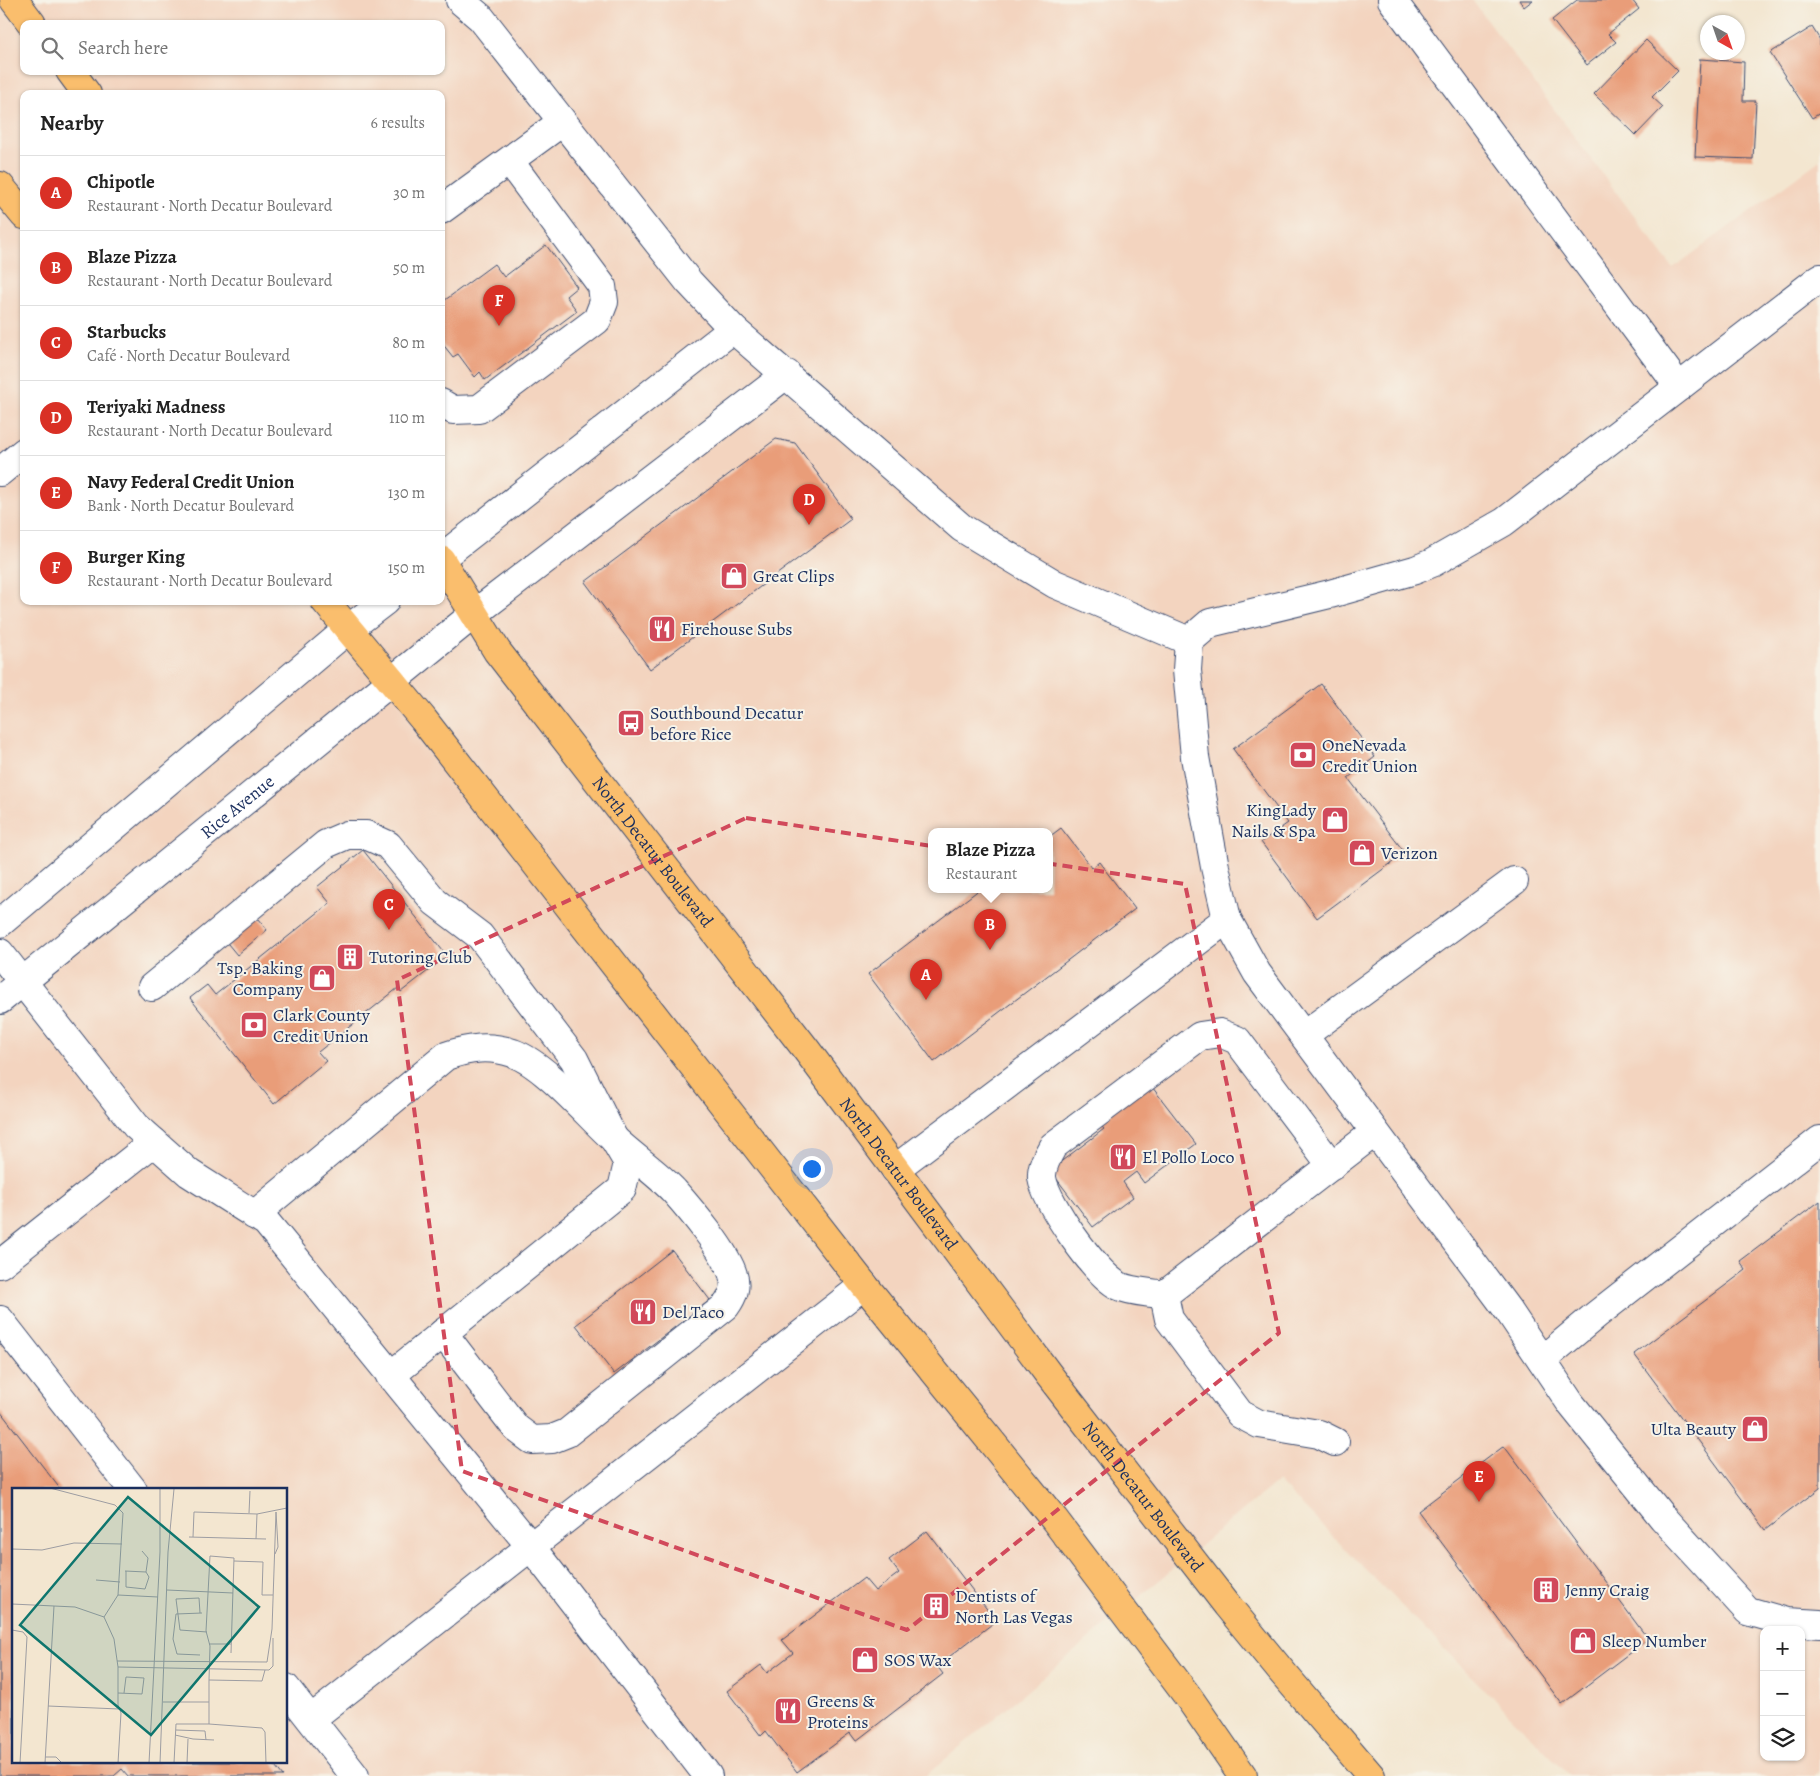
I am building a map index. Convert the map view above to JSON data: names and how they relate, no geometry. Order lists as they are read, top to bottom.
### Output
{
  "streets": {
    "main road": ["North Decatur Boulevard"],
    "street": ["Rice Avenue"]
  },
  "crossings": [
    ["Rice Avenue", "North Decatur Boulevard"]
  ],
  "places": {
    "shop": [
      "Great Clips",
      "KingLady Nails & Spa",
      "Verizon",
      "Tsp. Baking Company",
      "Ulta Beauty",
      "Sleep Number",
      "SOS Wax"
    ],
    "restaurant": [
      "Firehouse Subs",
      "El Pollo Loco",
      "Del Taco",
      "Greens & Proteins"
    ],
    "bus stop": ["Southbound Decatur before Rice"],
    "bank": ["OneNevada Credit Union", "Clark County Credit Union"],
    "building": ["Tutoring Club", "Jenny Craig", "Dentists of North Las Vegas"]
  },
  "north": "bottom right",
  "page": {
    "search": "Search here",
    "heading": ["Nearby", "6 results"],
    "list": [
      {
        "mark": "A",
        "name": "Chipotle",
        "note": "Restaurant · North Decatur Boulevard",
        "value": "30 m"
      },
      {
        "mark": "B",
        "name": "Blaze Pizza",
        "note": "Restaurant · North Decatur Boulevard",
        "value": "50 m"
      },
      {
        "mark": "C",
        "name": "Starbucks",
        "note": "Café · North Decatur Boulevard",
        "value": "80 m"
      },
      {
        "mark": "D",
        "name": "Teriyaki Madness",
        "note": "Restaurant · North Decatur Boulevard",
        "value": "110 m"
      },
      {
        "mark": "E",
        "name": "Navy Federal Credit Union",
        "note": "Bank · North Decatur Boulevard",
        "value": "130 m"
      },
      {
        "mark": "F",
        "name": "Burger King",
        "note": "Restaurant · North Decatur Boulevard",
        "value": "150 m"
      }
    ],
    "pins": [
      "F",
      "D",
      "C",
      "B",
      "A",
      "E"
    ],
    "popup": ["Blaze Pizza", "Restaurant"],
    "map_buttons": ["+", "−"]
  }
}
